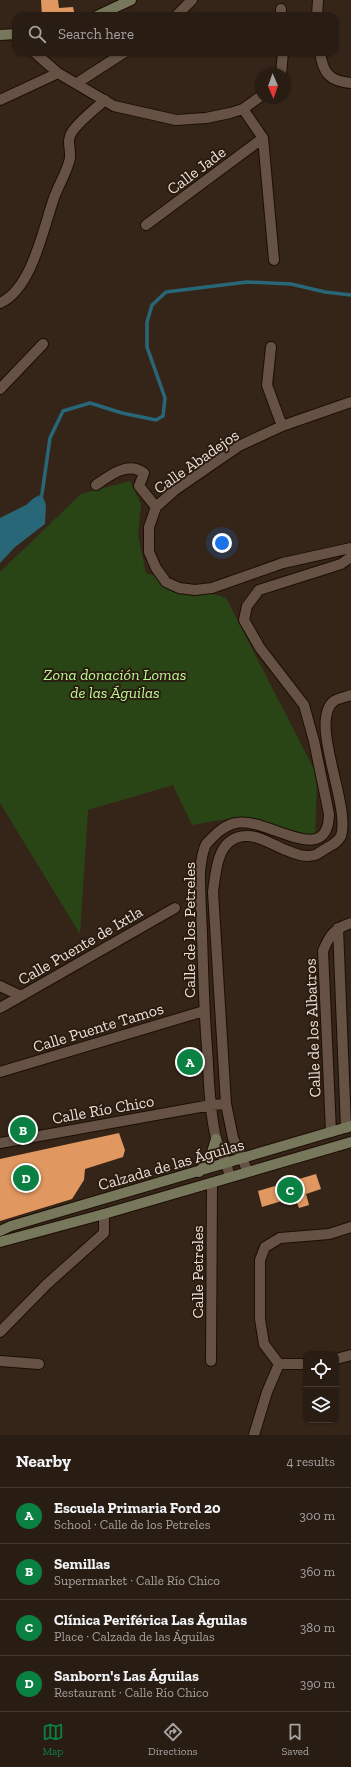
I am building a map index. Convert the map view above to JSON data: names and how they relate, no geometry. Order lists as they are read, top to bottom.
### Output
{
  "streets": {
    "main road": ["Calzada de las Águilas"],
    "street": [
      "Calle Jade",
      "Calle Abadejos",
      "Calle de los Petreles",
      "Calle Puente de Ixtla",
      "Calle Puente Tamos",
      "Calle de los Albatros",
      "Calle Río Chico",
      "Calle Petreles"
    ]
  },
  "crossings": [
    ["Calle de los Petreles", "Calle Puente Tamos"],
    ["Calle de los Petreles", "Calle Río Chico"],
    ["Calle de los Petreles", "Calzada de las Águilas"],
    ["Calle de los Albatros", "Calzada de las Águilas"],
    ["Calzada de las Águilas", "Calle Petreles"]
  ],
  "parks": ["Zona donación Lomas de las Águilas"],
  "north": "bottom",
  "page": {
    "search": "Search here",
    "pins": [
      "A",
      "B",
      "D",
      "C"
    ],
    "heading": ["Nearby", "4 results"],
    "list": [
      {
        "mark": "A",
        "name": "Escuela Primaria Ford 20",
        "note": "School · Calle de los Petreles",
        "value": "300 m"
      },
      {
        "mark": "B",
        "name": "Semillas",
        "note": "Supermarket · Calle Río Chico",
        "value": "360 m"
      },
      {
        "mark": "C",
        "name": "Clínica Periférica Las Águilas",
        "note": "Place · Calzada de las Águilas",
        "value": "380 m"
      },
      {
        "mark": "D",
        "name": "Sanborn's Las Águilas",
        "note": "Restaurant · Calle Río Chico",
        "value": "390 m"
      }
    ],
    "nav": ["Map", "Directions", "Saved"]
  }
}
